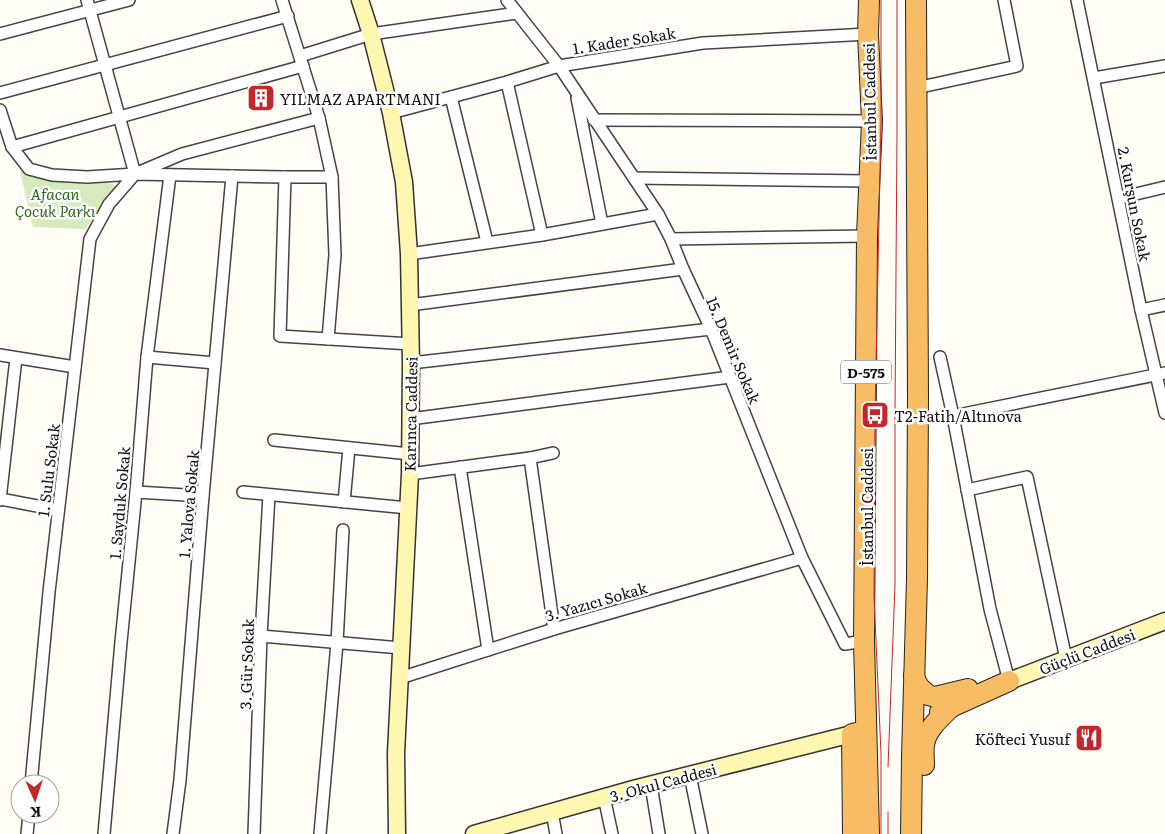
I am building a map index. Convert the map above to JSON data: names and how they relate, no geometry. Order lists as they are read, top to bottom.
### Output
{
  "streets": {
    "highway": ["İstanbul Caddesi", "D-575"],
    "main road": ["Karınca Caddesi", "Güçlü Caddesi", "3. Okul Caddesi"],
    "street": [
      "1. Kader Sokak",
      "2. Kurşun Sokak",
      "15. Demir Sokak",
      "1. Sulu Sokak",
      "1. Sayduk Sokak",
      "1. Yalova Sokak",
      "3. Yazıcı Sokak",
      "3. Gür Sokak"
    ]
  },
  "crossings": [
    ["1. Kader Sokak", "İstanbul Caddesi"],
    ["1. Kader Sokak", "15. Demir Sokak"],
    ["1. Kader Sokak", "Karınca Caddesi"],
    ["İstanbul Caddesi", "15. Demir Sokak"],
    ["İstanbul Caddesi", "3. Okul Caddesi"],
    ["15. Demir Sokak", "3. Yazıcı Sokak"],
    ["Karınca Caddesi", "3. Yazıcı Sokak"]
  ],
  "parks": ["Afacan Çocuk Parkı"],
  "places": {
    "building": ["YILMAZ APARTMANI"],
    "bus stop": ["T2-Fatih/Altınova"],
    "restaurant": ["Köfteci Yusuf"]
  },
  "north": "bottom"
}
